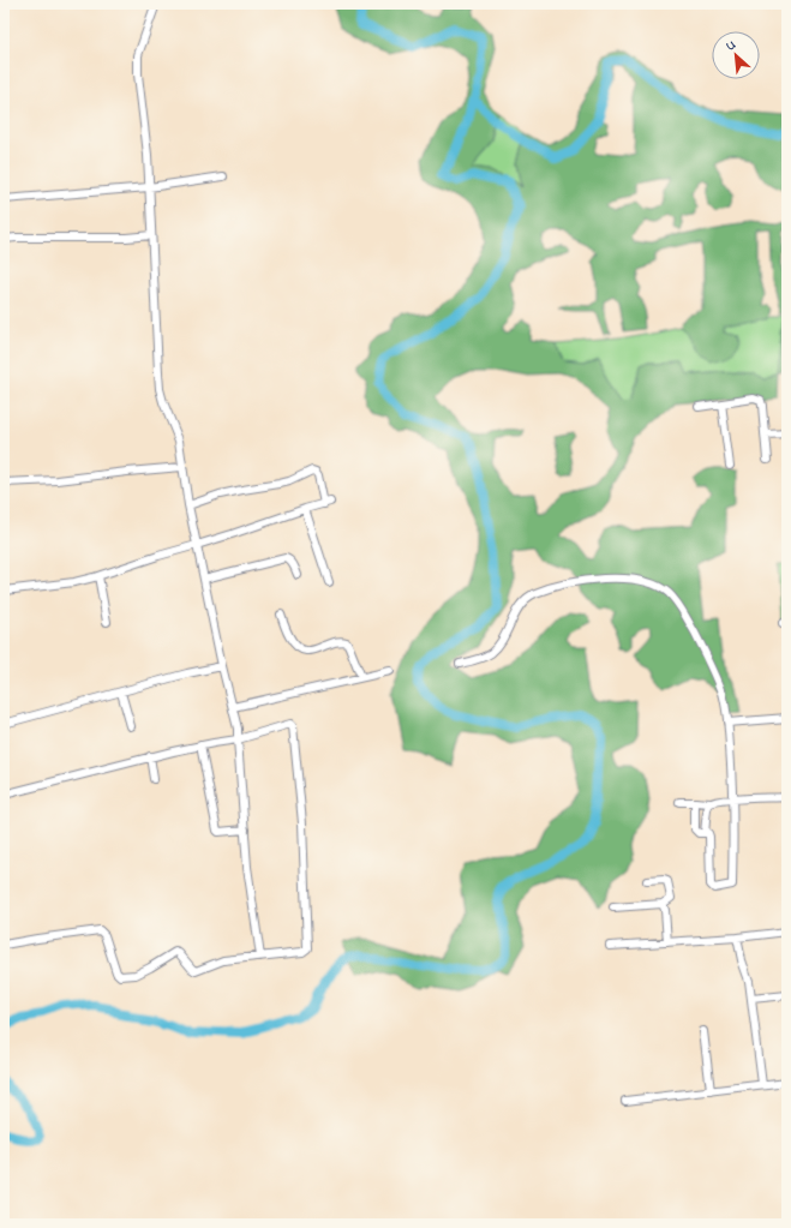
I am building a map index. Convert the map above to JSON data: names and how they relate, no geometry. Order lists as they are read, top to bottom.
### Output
{
  "north": "top left"
}
